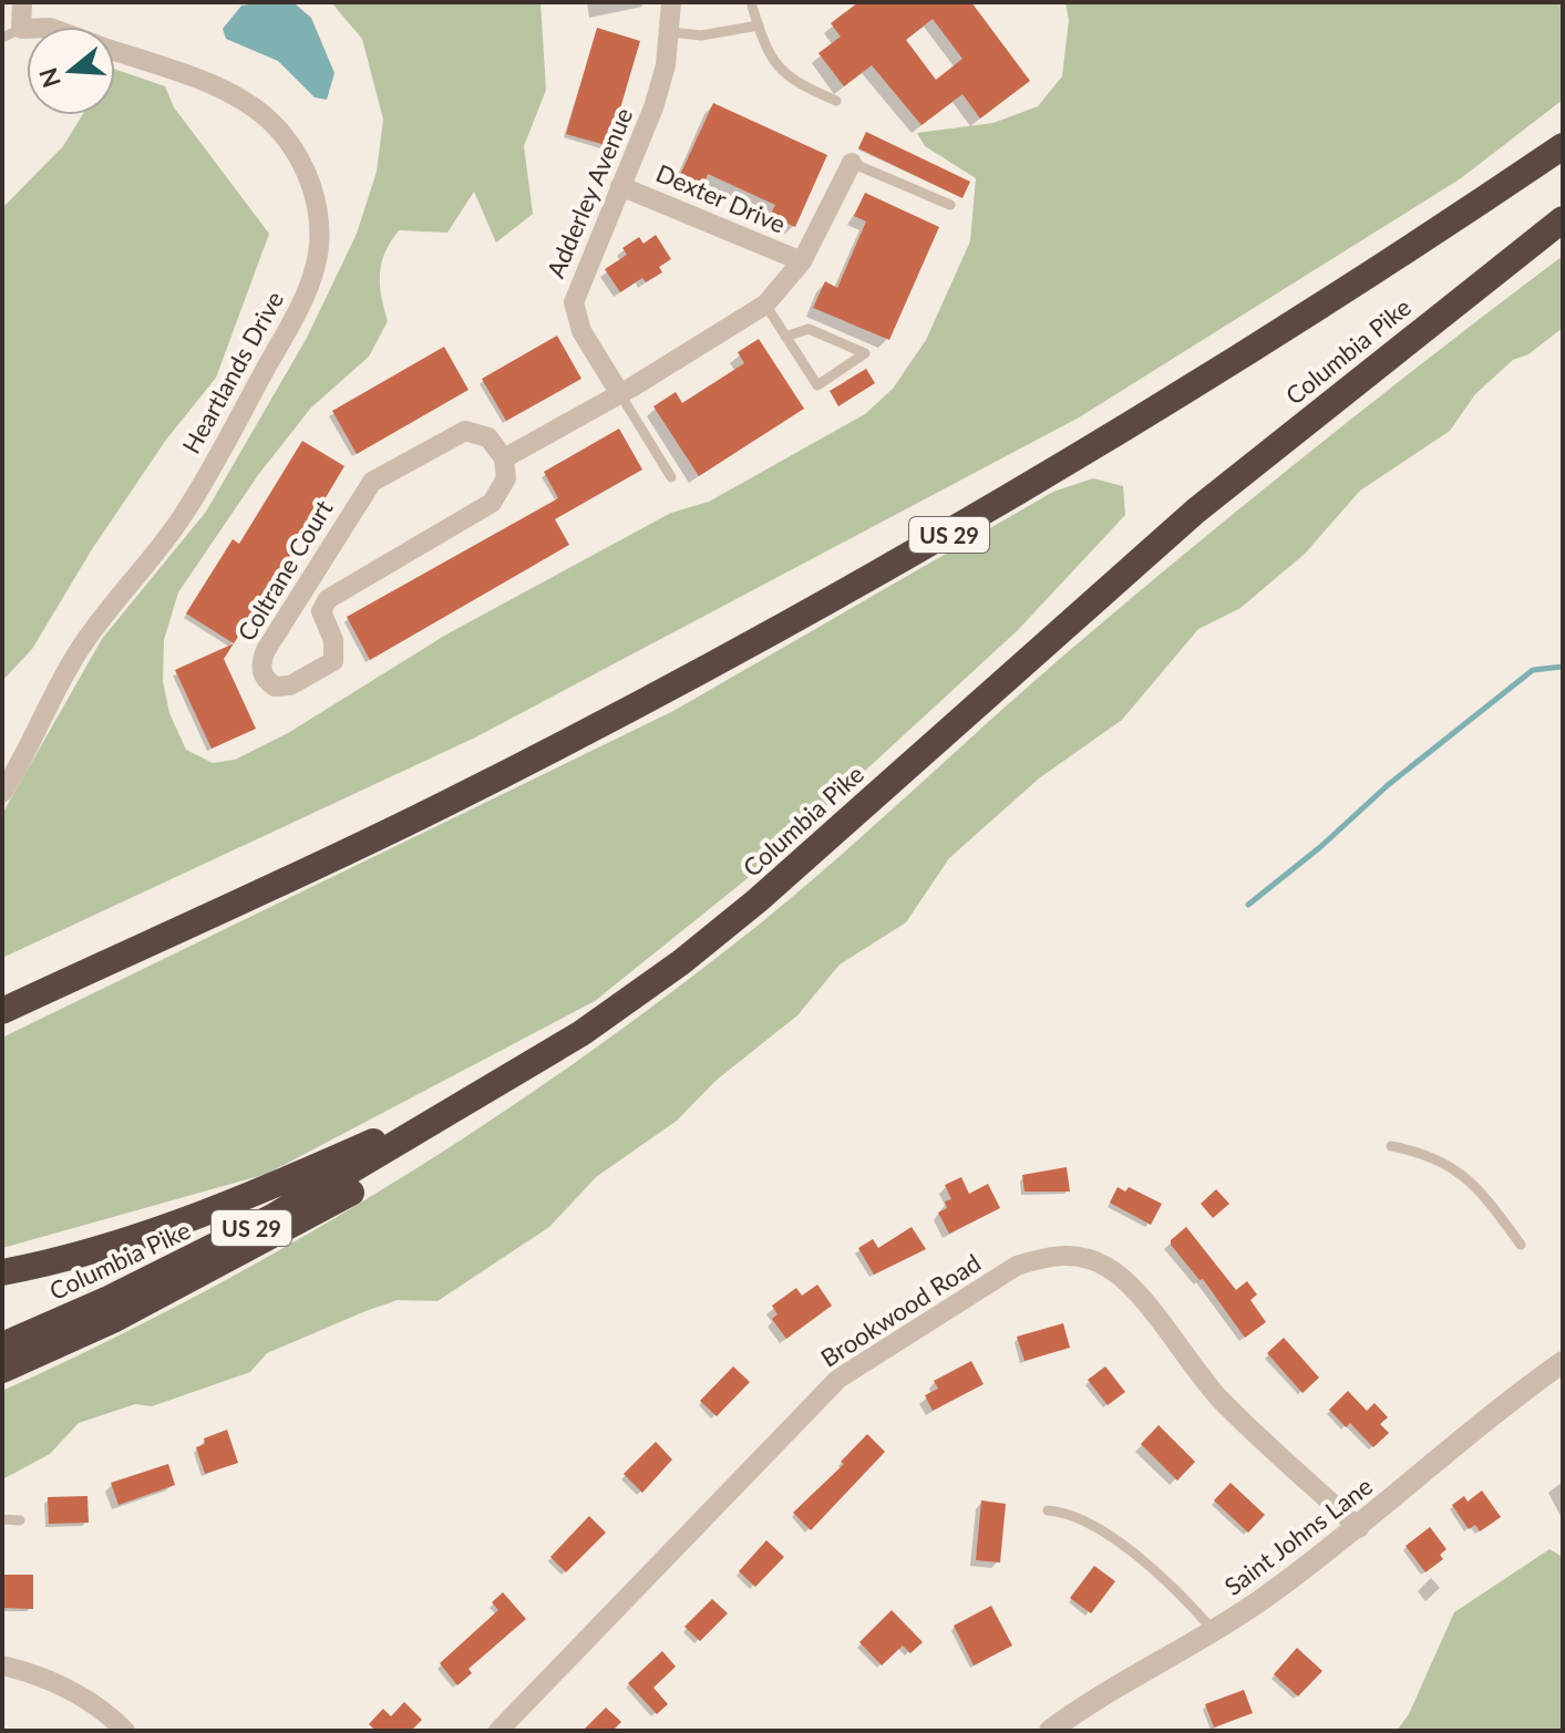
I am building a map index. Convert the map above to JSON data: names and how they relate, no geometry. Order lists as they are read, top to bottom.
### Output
{
  "streets": {
    "highway": ["Columbia Pike", "US 29"],
    "street": [
      "Adderley Avenue",
      "Dexter Drive",
      "Heartlands Drive",
      "Coltrane Court",
      "Brookwood Road",
      "Saint Johns Lane"
    ]
  },
  "crossings": [
    ["Adderley Avenue", "Dexter Drive"],
    ["Brookwood Road", "Saint Johns Lane"]
  ],
  "north": "left"
}
